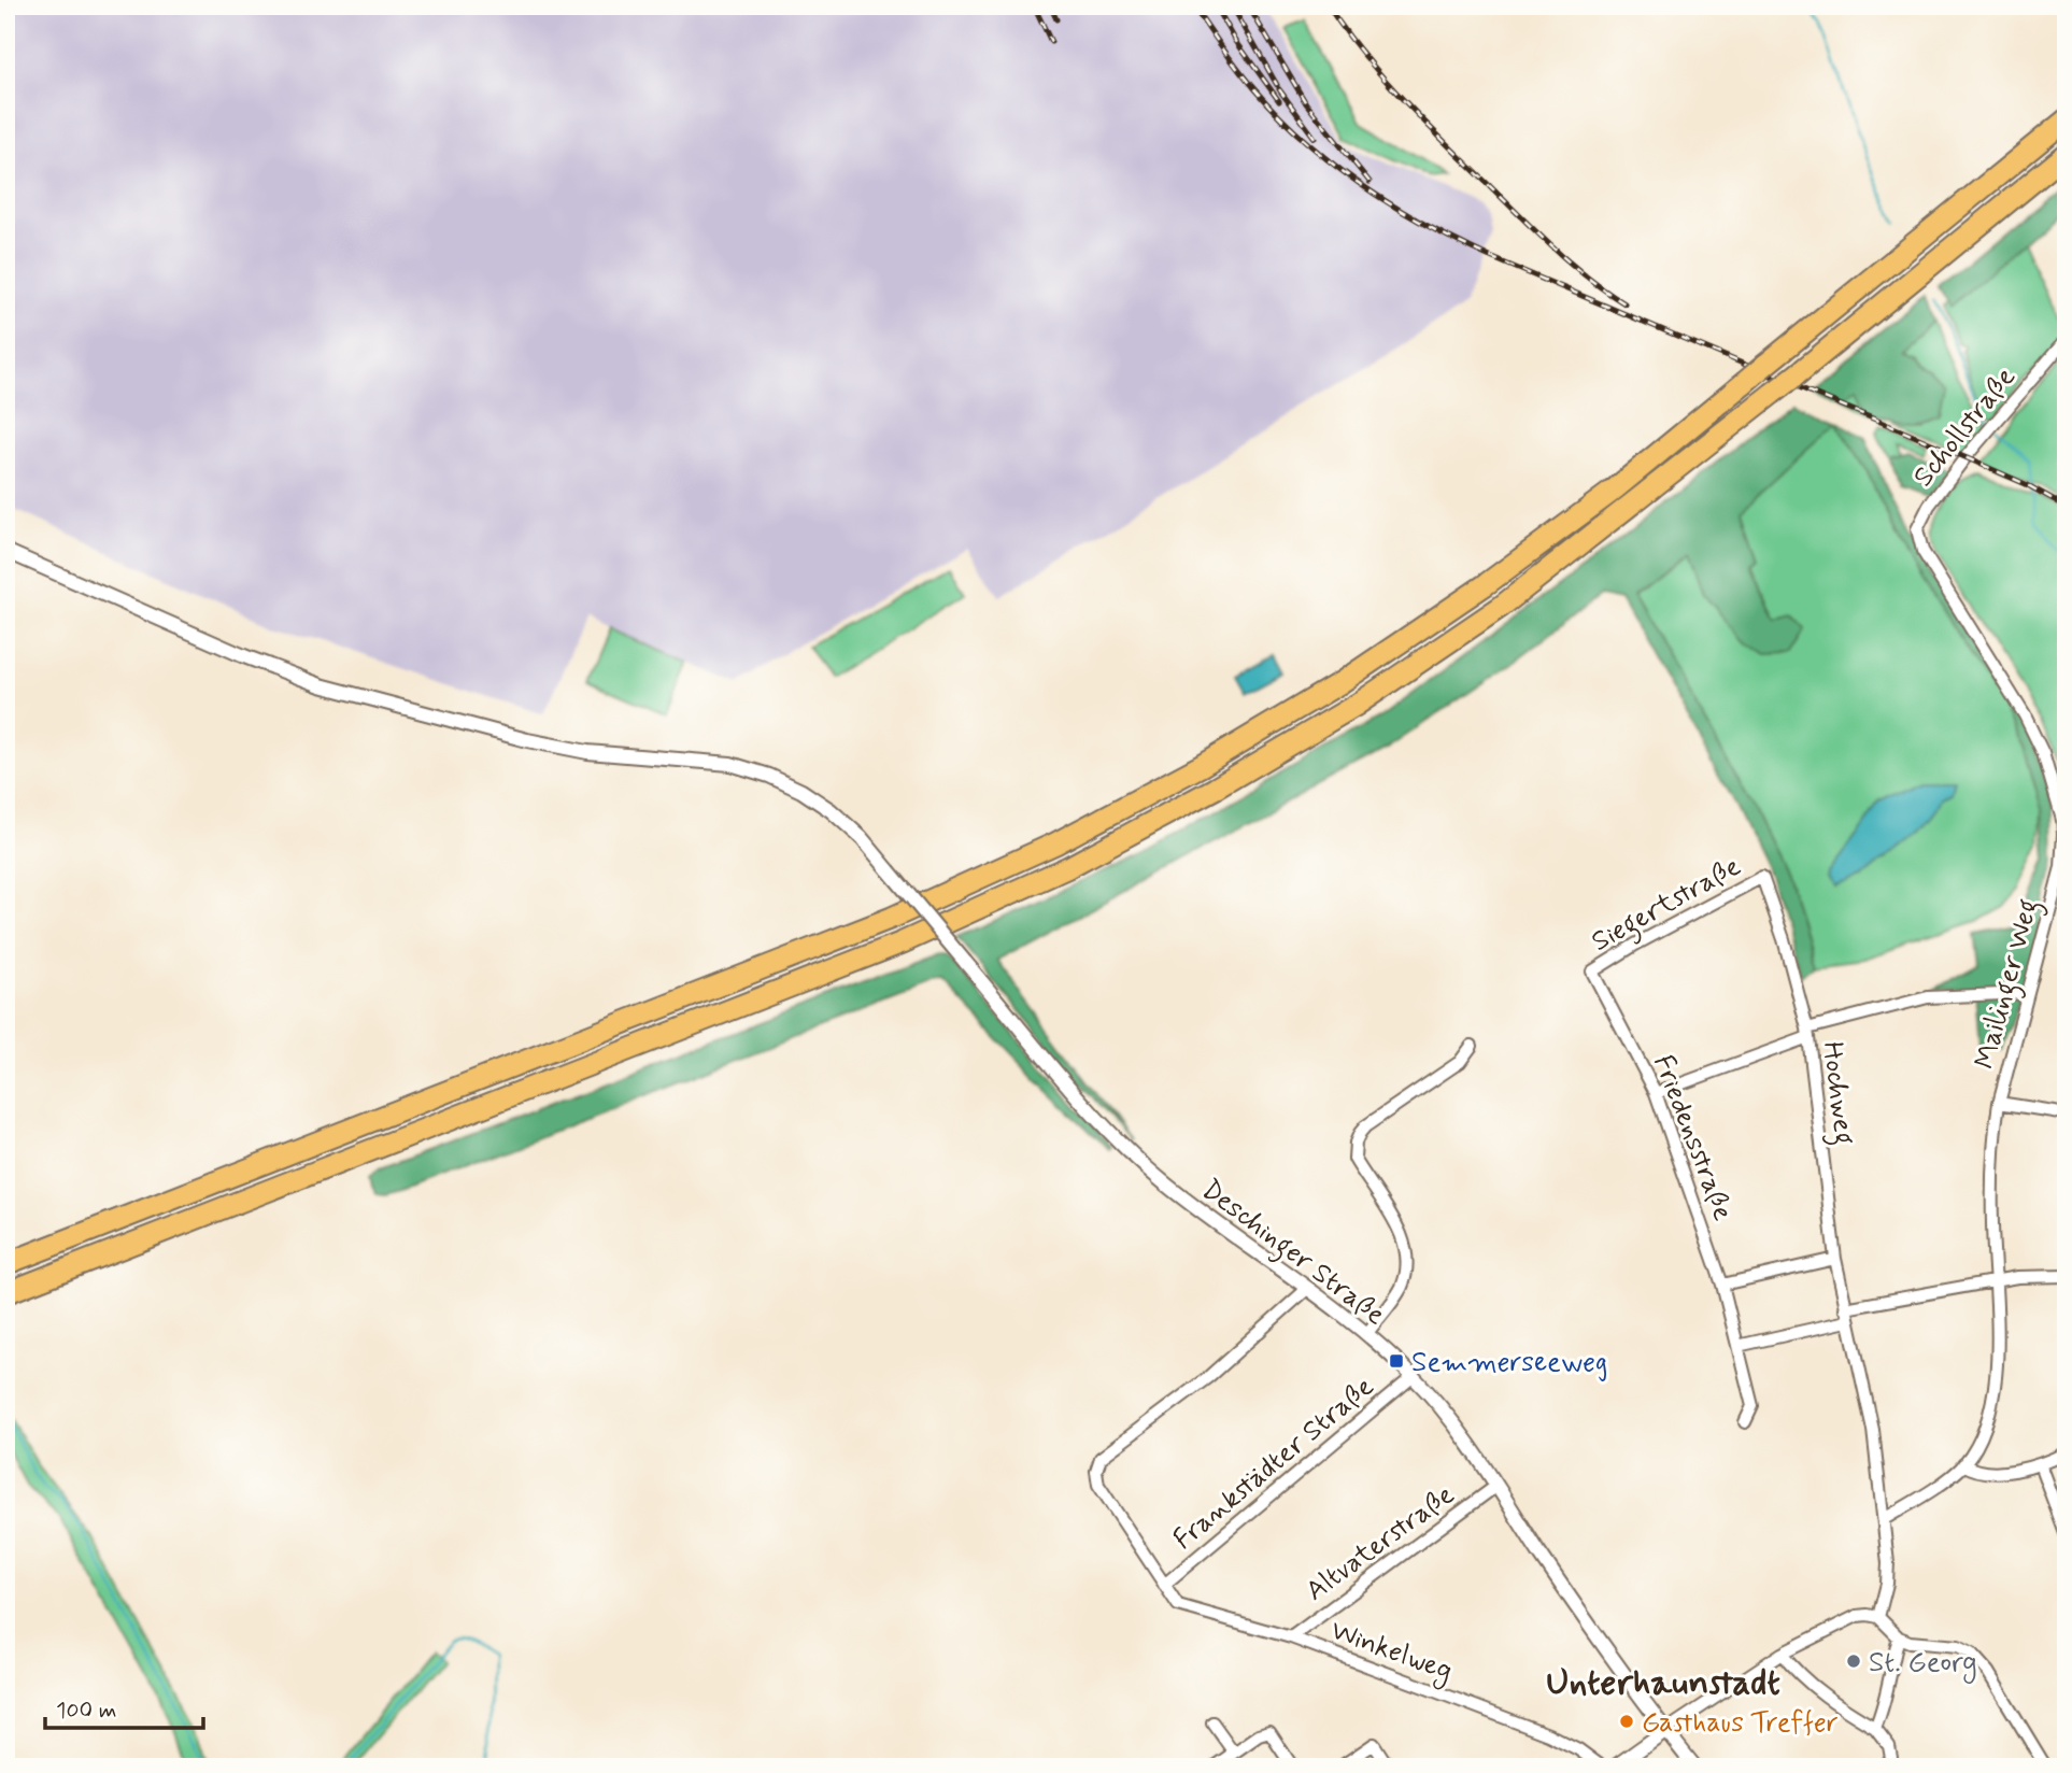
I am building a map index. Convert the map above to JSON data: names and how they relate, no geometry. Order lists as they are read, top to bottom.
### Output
{
  "streets": {
    "street": [
      "Schollstraße",
      "Siegertstraße",
      "Mailinger Weg",
      "Hochweg",
      "Friedensstraße",
      "Deschinger Straße",
      "Frankstädter Straße",
      "Altvaterstraße",
      "Winkelweg"
    ]
  },
  "crossings": [
    ["Schollstraße", "Mailinger Weg"],
    ["Siegertstraße", "Hochweg"],
    ["Siegertstraße", "Friedensstraße"],
    ["Mailinger Weg", "Hochweg"],
    ["Deschinger Straße", "Frankstädter Straße"],
    ["Deschinger Straße", "Altvaterstraße"],
    ["Frankstädter Straße", "Winkelweg"],
    ["Altvaterstraße", "Winkelweg"]
  ],
  "districts": ["Unterhaunstadt"],
  "places": {
    "transit": ["Semmerseeweg"],
    "other": ["St. Georg", "Gasthaus Treffer"]
  },
  "scale_bar": "100 m"
}
